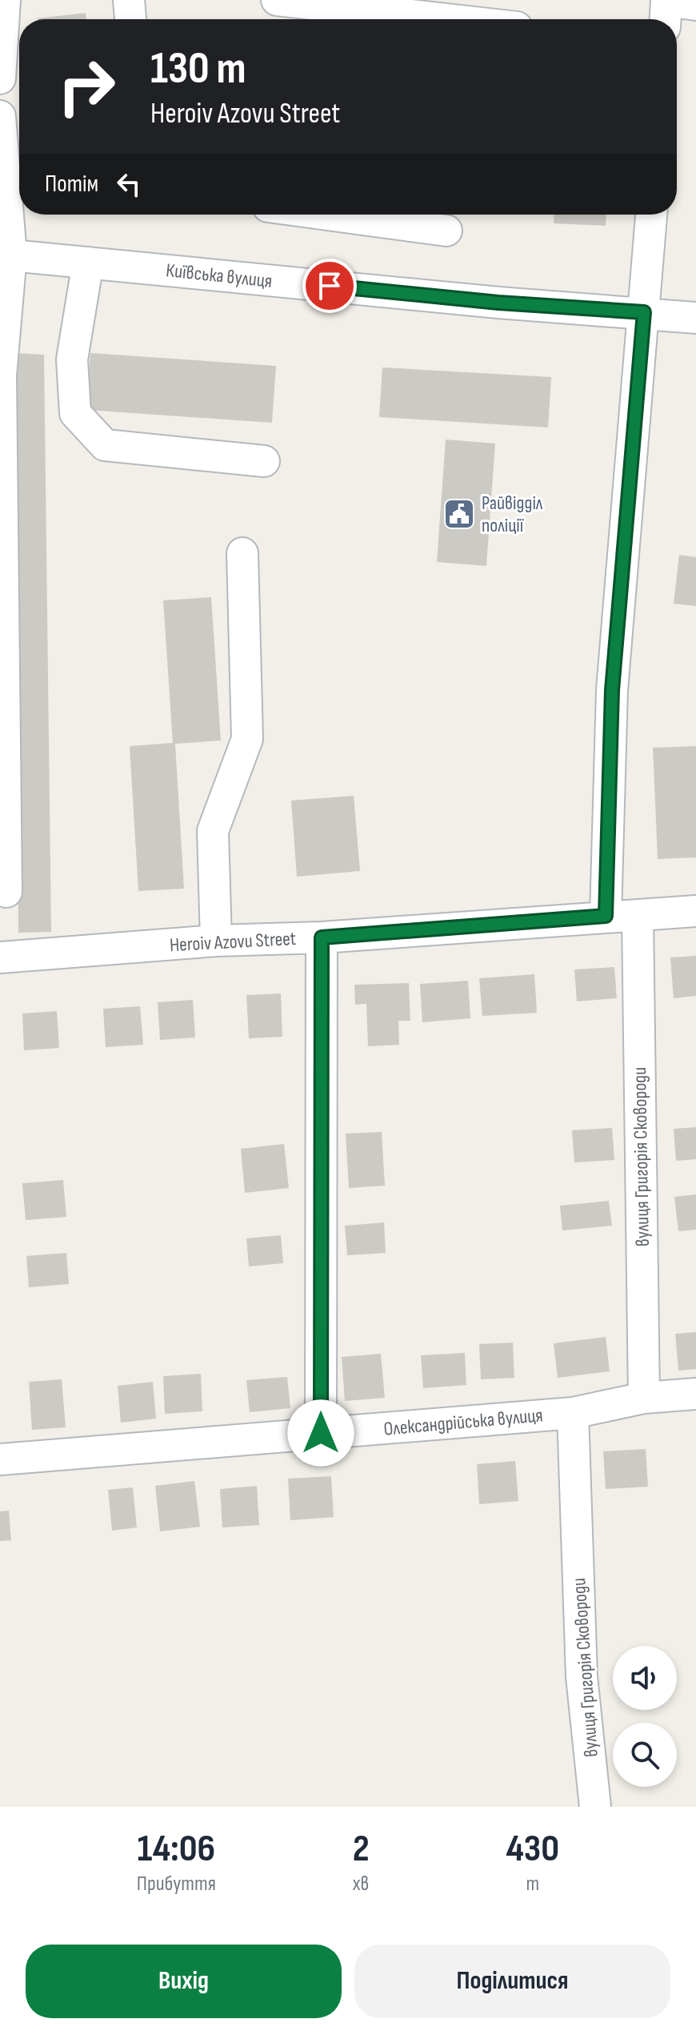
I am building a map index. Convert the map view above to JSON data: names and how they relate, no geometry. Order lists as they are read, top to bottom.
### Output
{
  "streets": {
    "street": [
      "Київська вулиця",
      "Heroiv Azovu Street",
      "вулиця Григорія Сковороди",
      "Олександрійська вулиця"
    ]
  },
  "crossings": [
    ["Heroiv Azovu Street", "вулиця Григорія Сковороди"],
    ["вулиця Григорія Сковороди", "Олександрійська вулиця"]
  ],
  "places": {
    "public building": ["Райвідділ поліції"]
  },
  "page": {
    "turn": ["130 m", "Heroiv Azovu Street"],
    "then": "Потім",
    "eta": [
      "14:06",
      "Прибуття",
      "2",
      "хв",
      "430",
      "m"
    ],
    "buttons": ["Вихід", "Поділитися"]
  }
}
